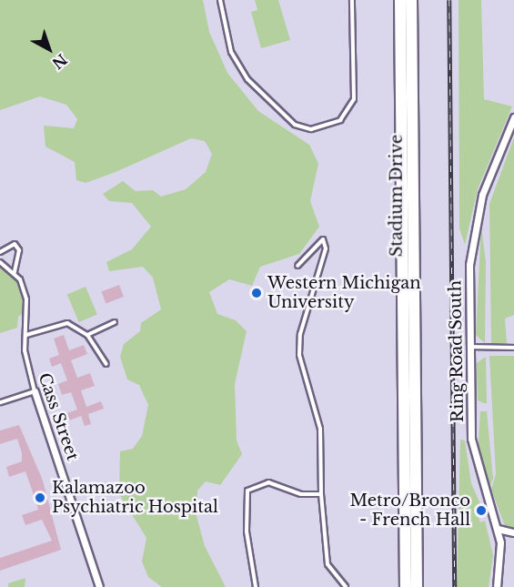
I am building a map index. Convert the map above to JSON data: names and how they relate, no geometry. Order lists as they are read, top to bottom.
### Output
{
  "streets": {
    "main road": ["Stadium Drive"],
    "street": ["Ring Road South", "Cass Street"]
  },
  "places": ["Western Michigan University", "Kalamazoo Psychiatric Hospital", "Metro/Bronco - French Hall"],
  "north": "bottom right"
}
